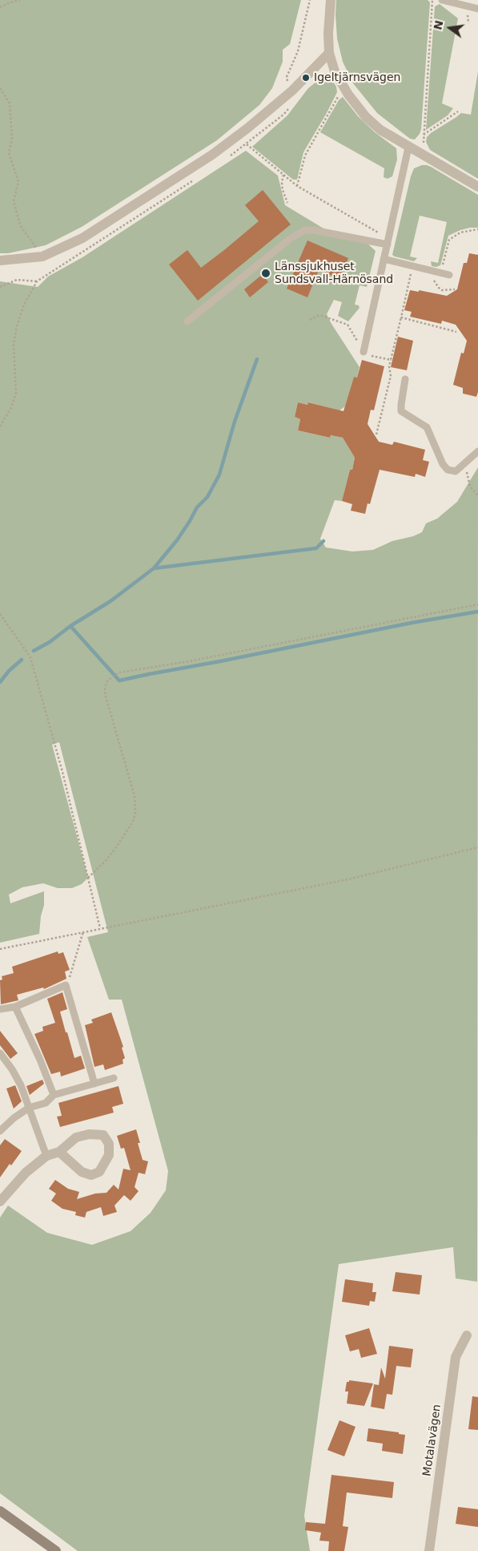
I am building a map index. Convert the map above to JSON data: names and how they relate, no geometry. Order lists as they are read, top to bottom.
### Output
{
  "streets": {
    "street": ["Motalavägen"]
  },
  "places": ["Igeltjärnsvägen", "Länssjukhuset Sundsvall-Härnösand"],
  "north": "left"
}
